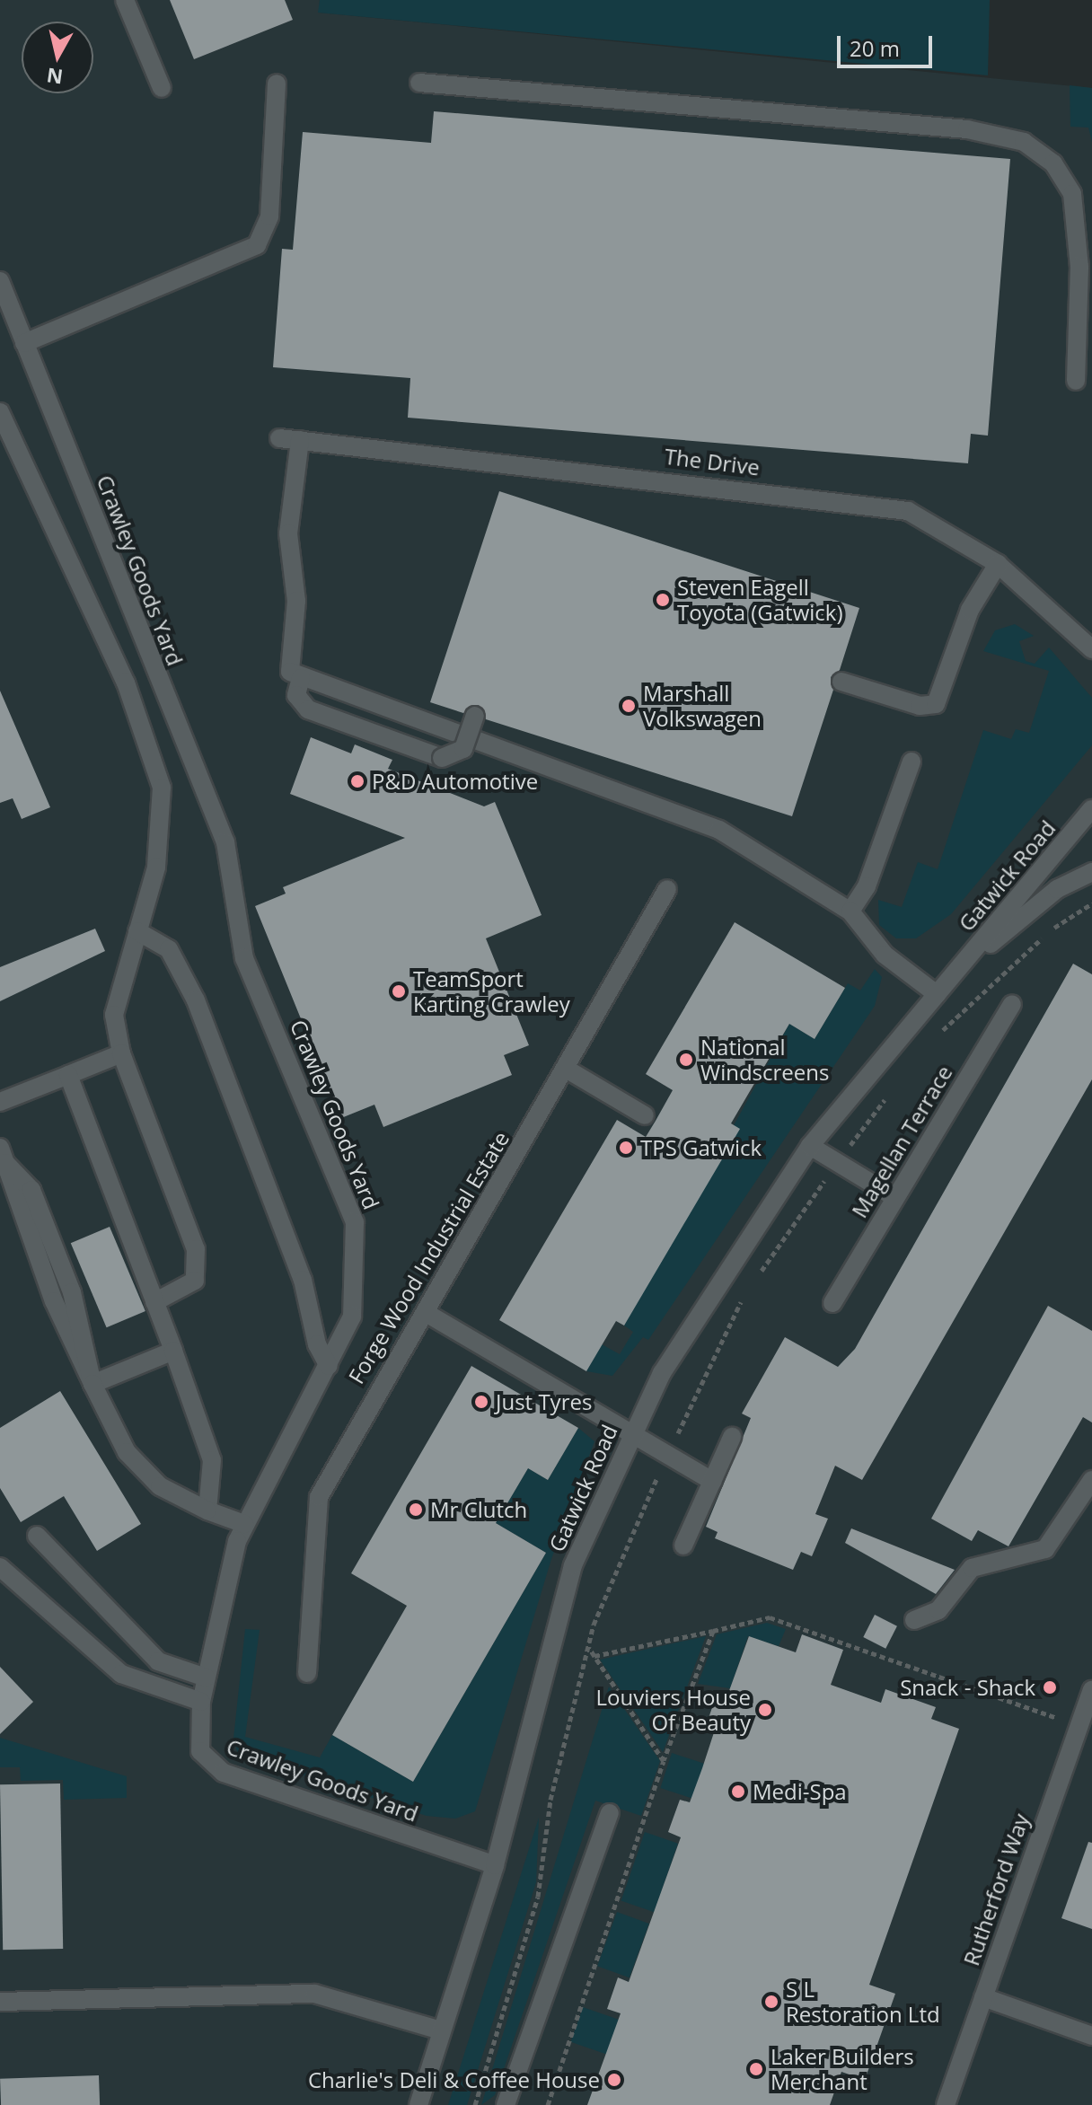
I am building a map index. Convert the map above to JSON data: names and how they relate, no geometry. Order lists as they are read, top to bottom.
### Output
{
  "streets": {
    "street": [
      "The Drive",
      "Crawley Goods Yard",
      "Gatwick Road",
      "Magellan Terrace",
      "Forge Wood Industrial Estate",
      "Rutherford Way"
    ]
  },
  "crossings": [
    ["Crawley Goods Yard", "Gatwick Road"]
  ],
  "places": [
    "Steven Eagell Toyota (Gatwick)",
    "Marshall Volkswagen",
    "P&D Automotive",
    "TeamSport Karting Crawley",
    "National Windscreens",
    "TPS Gatwick",
    "Just Tyres",
    "Mr Clutch",
    "Snack - Shack",
    "Louviers House Of Beauty",
    "Medi-Spa",
    "S L Restoration Ltd",
    "Laker Builders Merchant",
    "Charlie's Deli & Coffee House"
  ],
  "scale_bar": "20 m",
  "north": "bottom"
}
